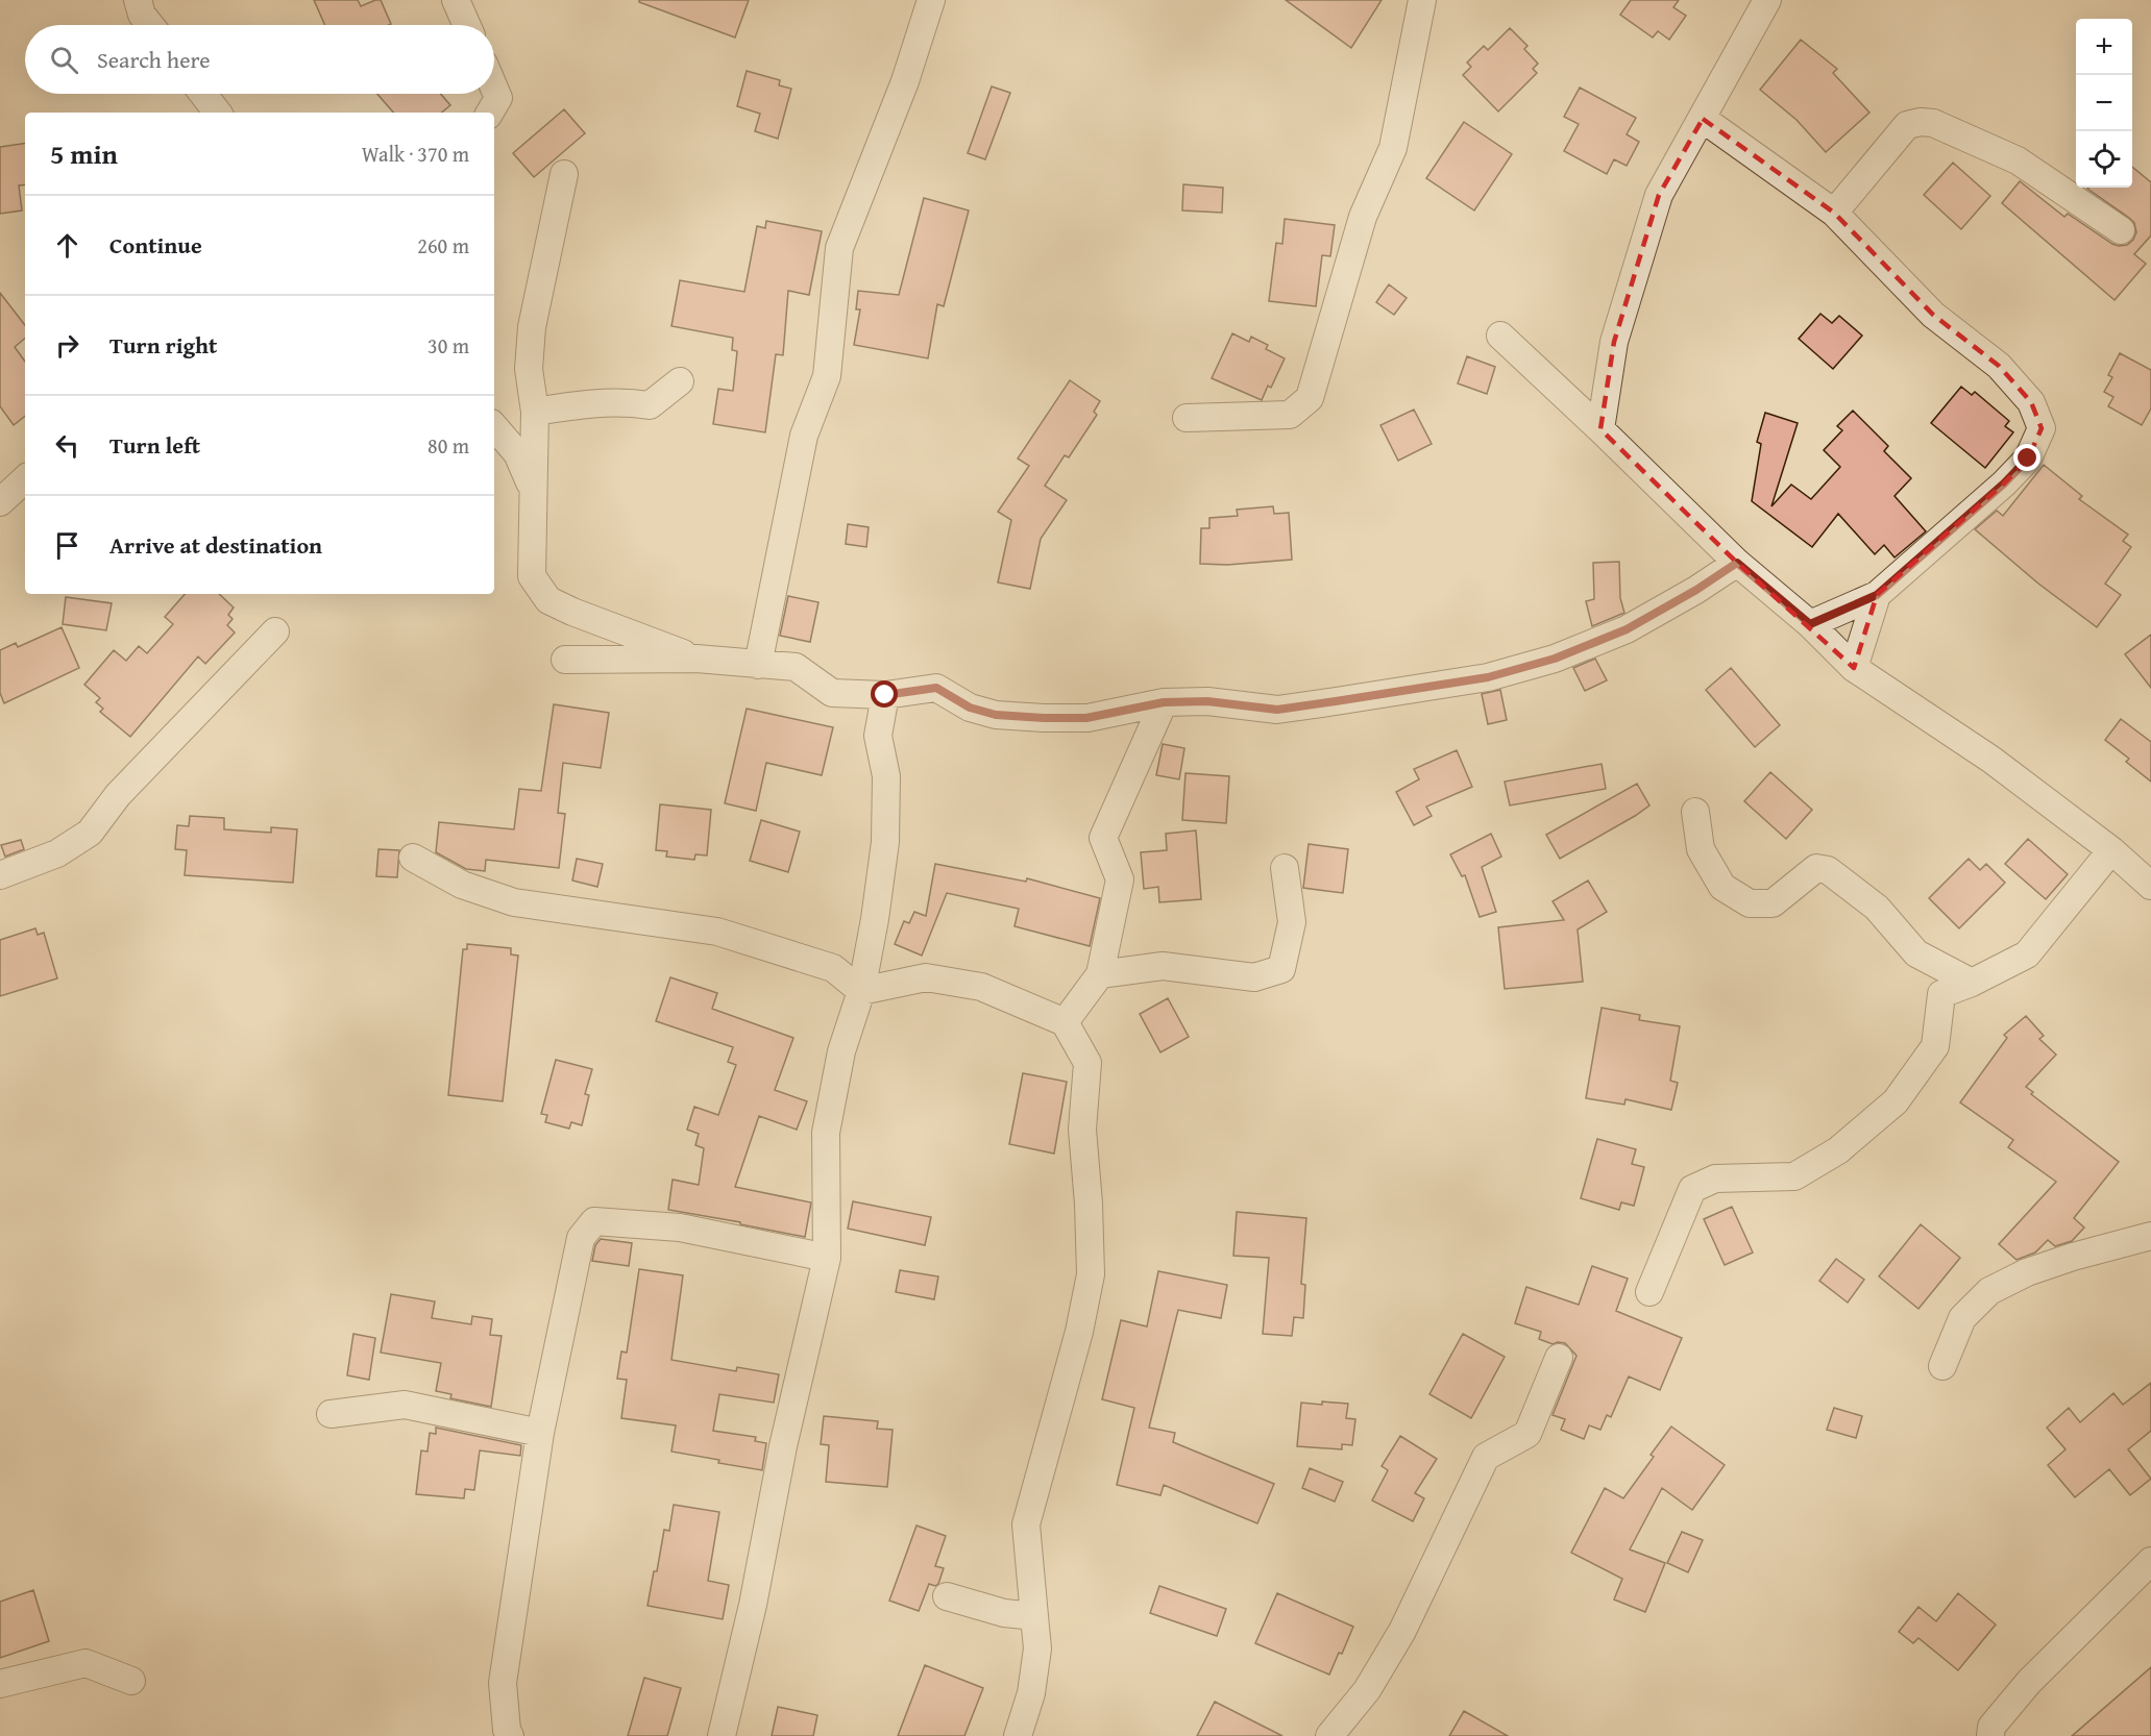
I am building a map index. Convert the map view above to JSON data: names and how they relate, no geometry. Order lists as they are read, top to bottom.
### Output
{
  "page": {
    "map_buttons": ["+", "−"],
    "search": "Search here",
    "heading": ["5 min", "Walk · 370 m"],
    "list": [
      ["Continue", "260 m"],
      ["Turn right", "30 m"],
      ["Turn left", "80 m"],
      "Arrive at destination"
    ]
  }
}
